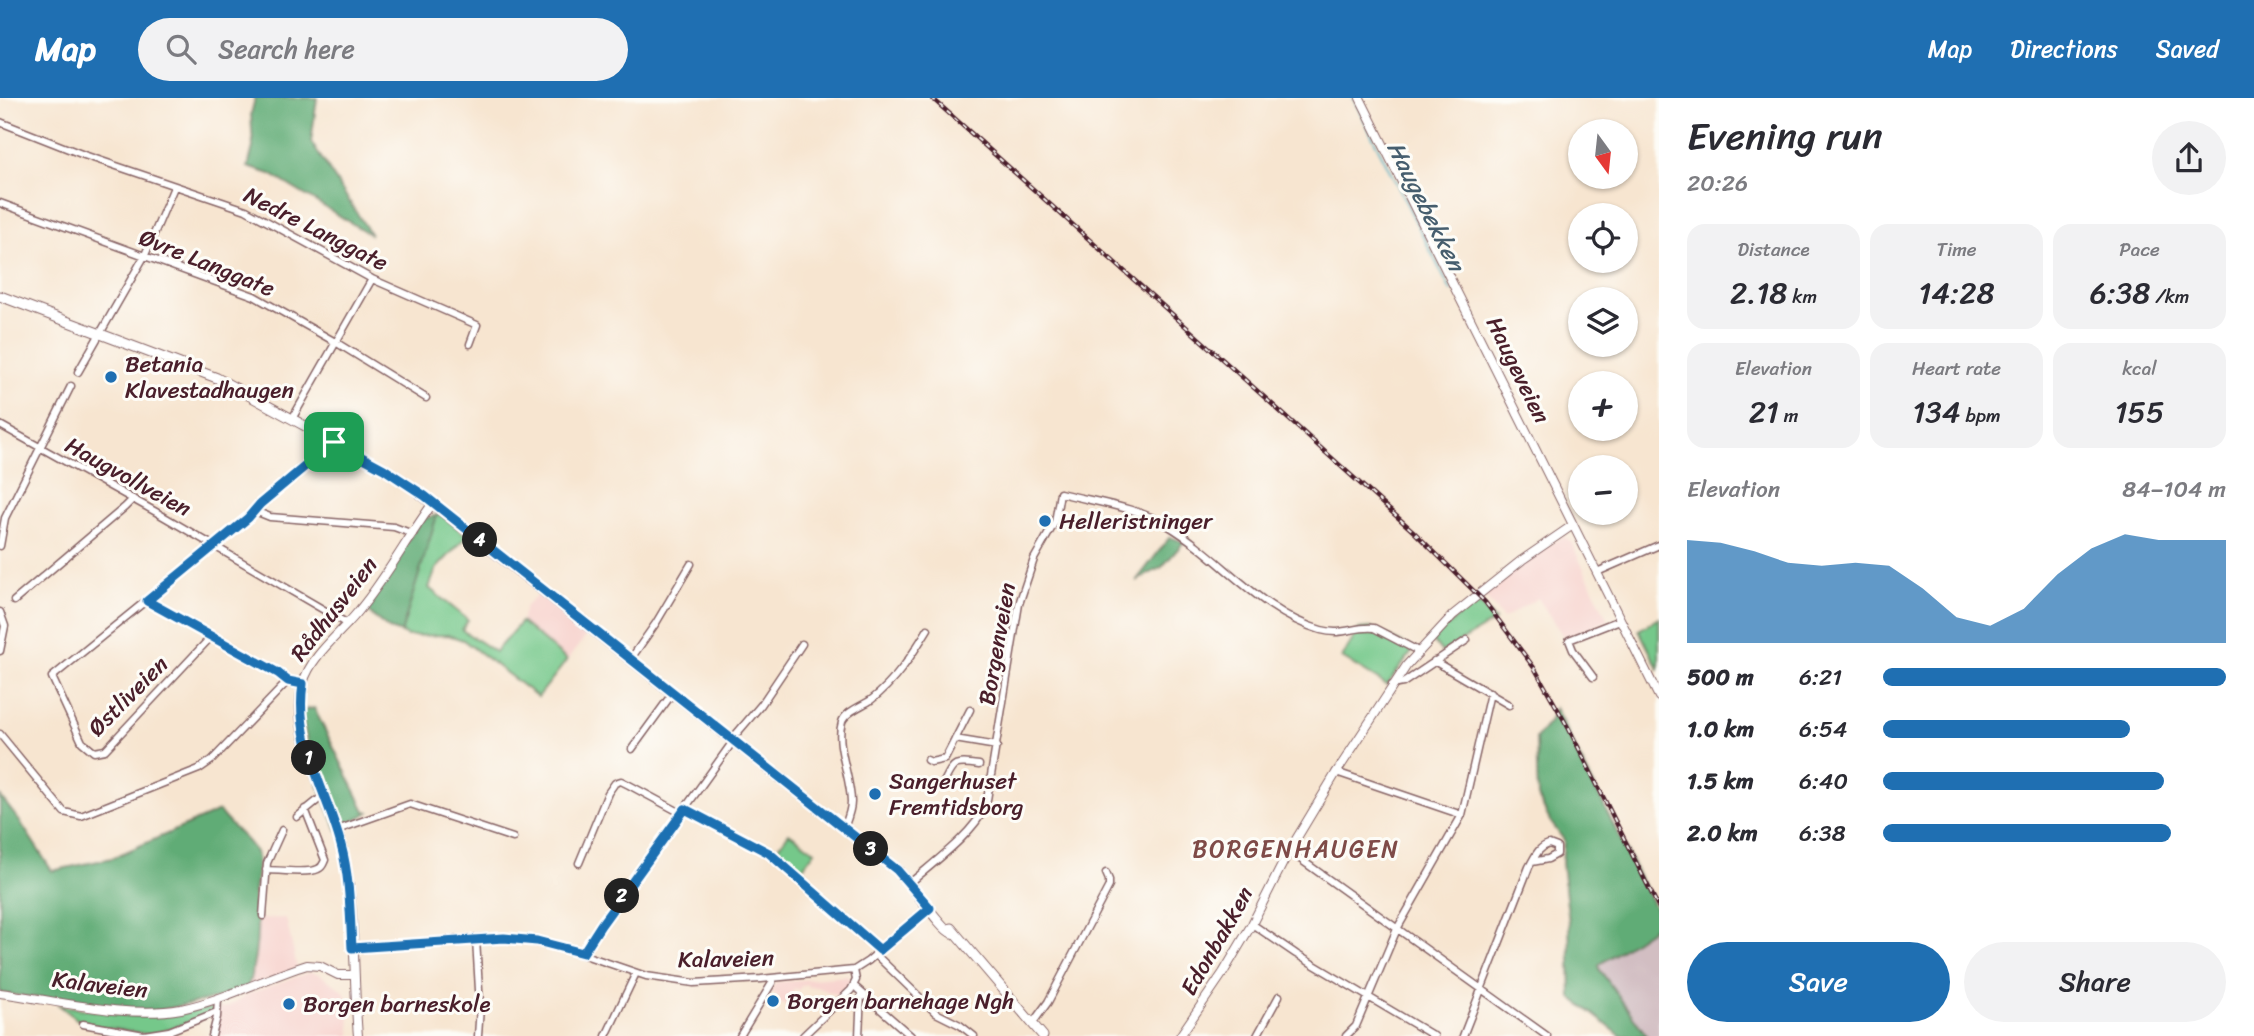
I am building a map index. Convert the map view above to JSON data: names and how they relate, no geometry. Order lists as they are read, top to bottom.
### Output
{
  "streets": {
    "street": [
      "Nedre Langgate",
      "Øvre Langgate",
      "Haugeveien",
      "Haugvollveien",
      "Rådhusveien",
      "Borgenveien",
      "Østliveien",
      "Edonbakken",
      "Kalaveien"
    ]
  },
  "crossings": [
    ["Haugeveien", "Edonbakken"],
    ["Haugvollveien", "Rådhusveien"],
    ["Haugvollveien", "Østliveien"],
    ["Rådhusveien", "Kalaveien"],
    ["Borgenveien", "Edonbakken"]
  ],
  "districts": ["BORGENHAUGEN"],
  "water": ["Haugebekken"],
  "places": [
    "Betania Klavestadhaugen",
    "Helleristninger",
    "Sangerhuset Fremtidsborg",
    "Borgen barnehage Ngh",
    "Borgen barneskole"
  ],
  "north": "bottom",
  "page": {
    "header": "Map",
    "search": "Search here",
    "nav": ["Map", "Directions", "Saved"],
    "heading": ["Evening run", "20:26"],
    "map_buttons": ["+", "−"],
    "stats": [
      ["Distance", "2.18 km"],
      ["Time", "14:28"],
      ["Pace", "6:38 /km"],
      ["Elevation", "21 m"],
      ["Heart rate", "134 bpm"],
      ["kcal", "155"]
    ],
    "chart": ["Elevation", "84–104 m"],
    "pins": [
      "4",
      "1",
      "3",
      "2"
    ],
    "list": [
      {
        "name": "500 m",
        "note": "6:21"
      },
      {
        "name": "1.0 km",
        "note": "6:54"
      },
      {
        "name": "1.5 km",
        "note": "6:40"
      },
      {
        "name": "2.0 km",
        "note": "6:38"
      }
    ],
    "buttons": ["Save", "Share"]
  }
}
